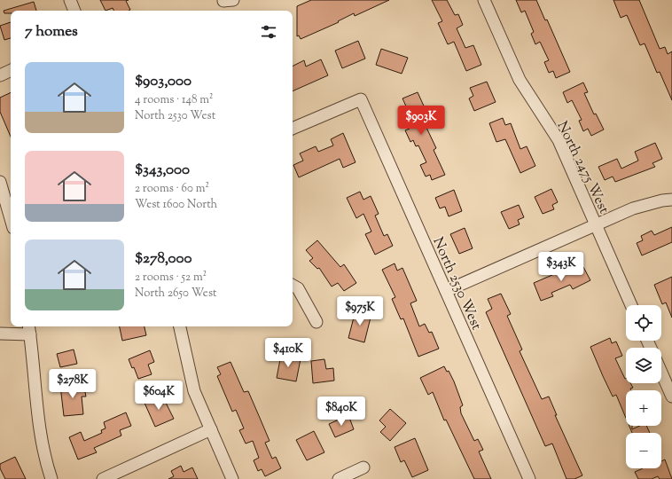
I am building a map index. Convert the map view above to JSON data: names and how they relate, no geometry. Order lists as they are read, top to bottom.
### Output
{
  "streets": {
    "street": ["North 2475 West", "North 2530 West"]
  },
  "page": {
    "heading": "7 homes",
    "list": [
      {
        "name": "$903,000",
        "note": "4 rooms · 148 m² · North 2530 West"
      },
      {
        "name": "$343,000",
        "note": "2 rooms · 60 m² · West 1600 North"
      },
      {
        "name": "$278,000",
        "note": "2 rooms · 52 m² · North 2650 West"
      }
    ],
    "price": [
      "$903K",
      "$343K",
      "$975K",
      "$410K",
      "$278K",
      "$604K",
      "$840K"
    ],
    "map_buttons": ["+", "−"]
  }
}
